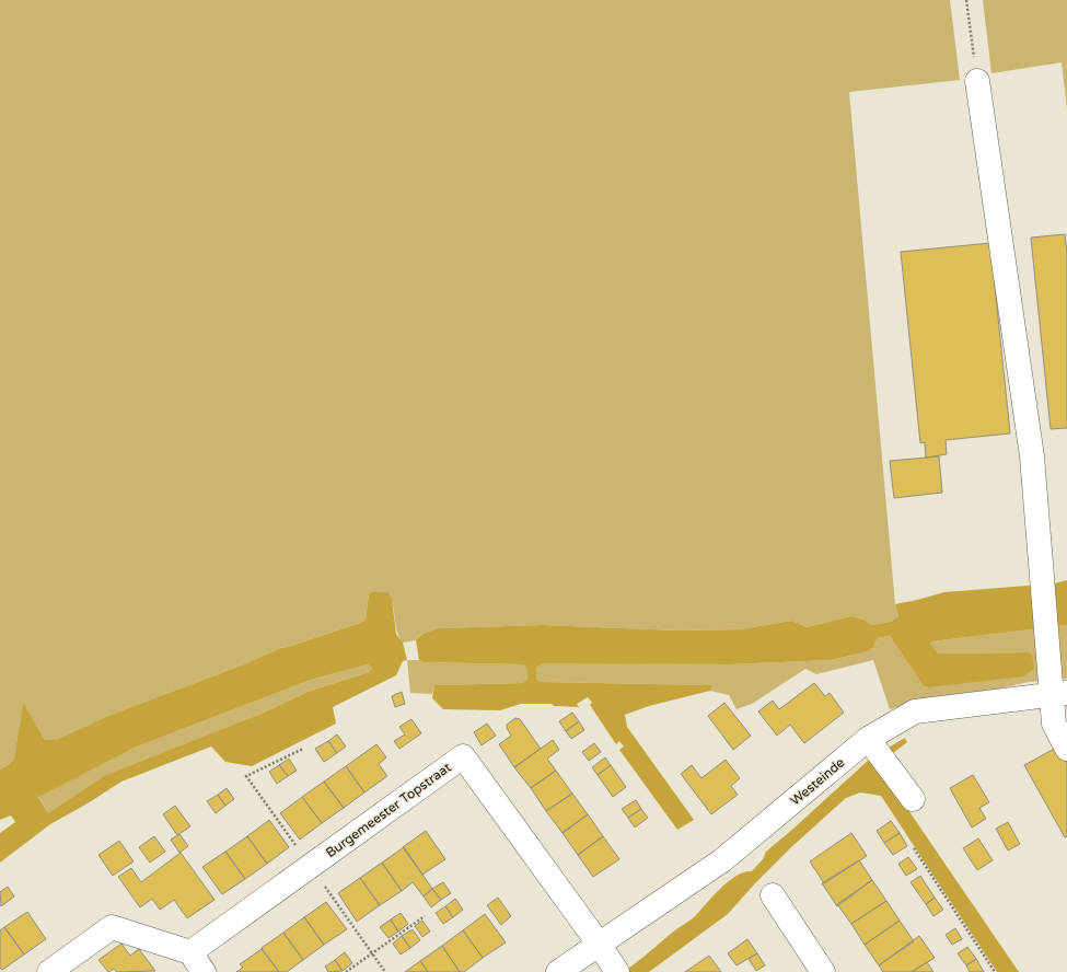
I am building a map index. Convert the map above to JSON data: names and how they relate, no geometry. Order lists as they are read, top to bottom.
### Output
{
  "streets": {
    "street": ["Westeinde", "Burgemeester Topstraat"]
  },
  "crossings": [
    ["Westeinde", "Burgemeester Topstraat"]
  ]
}
